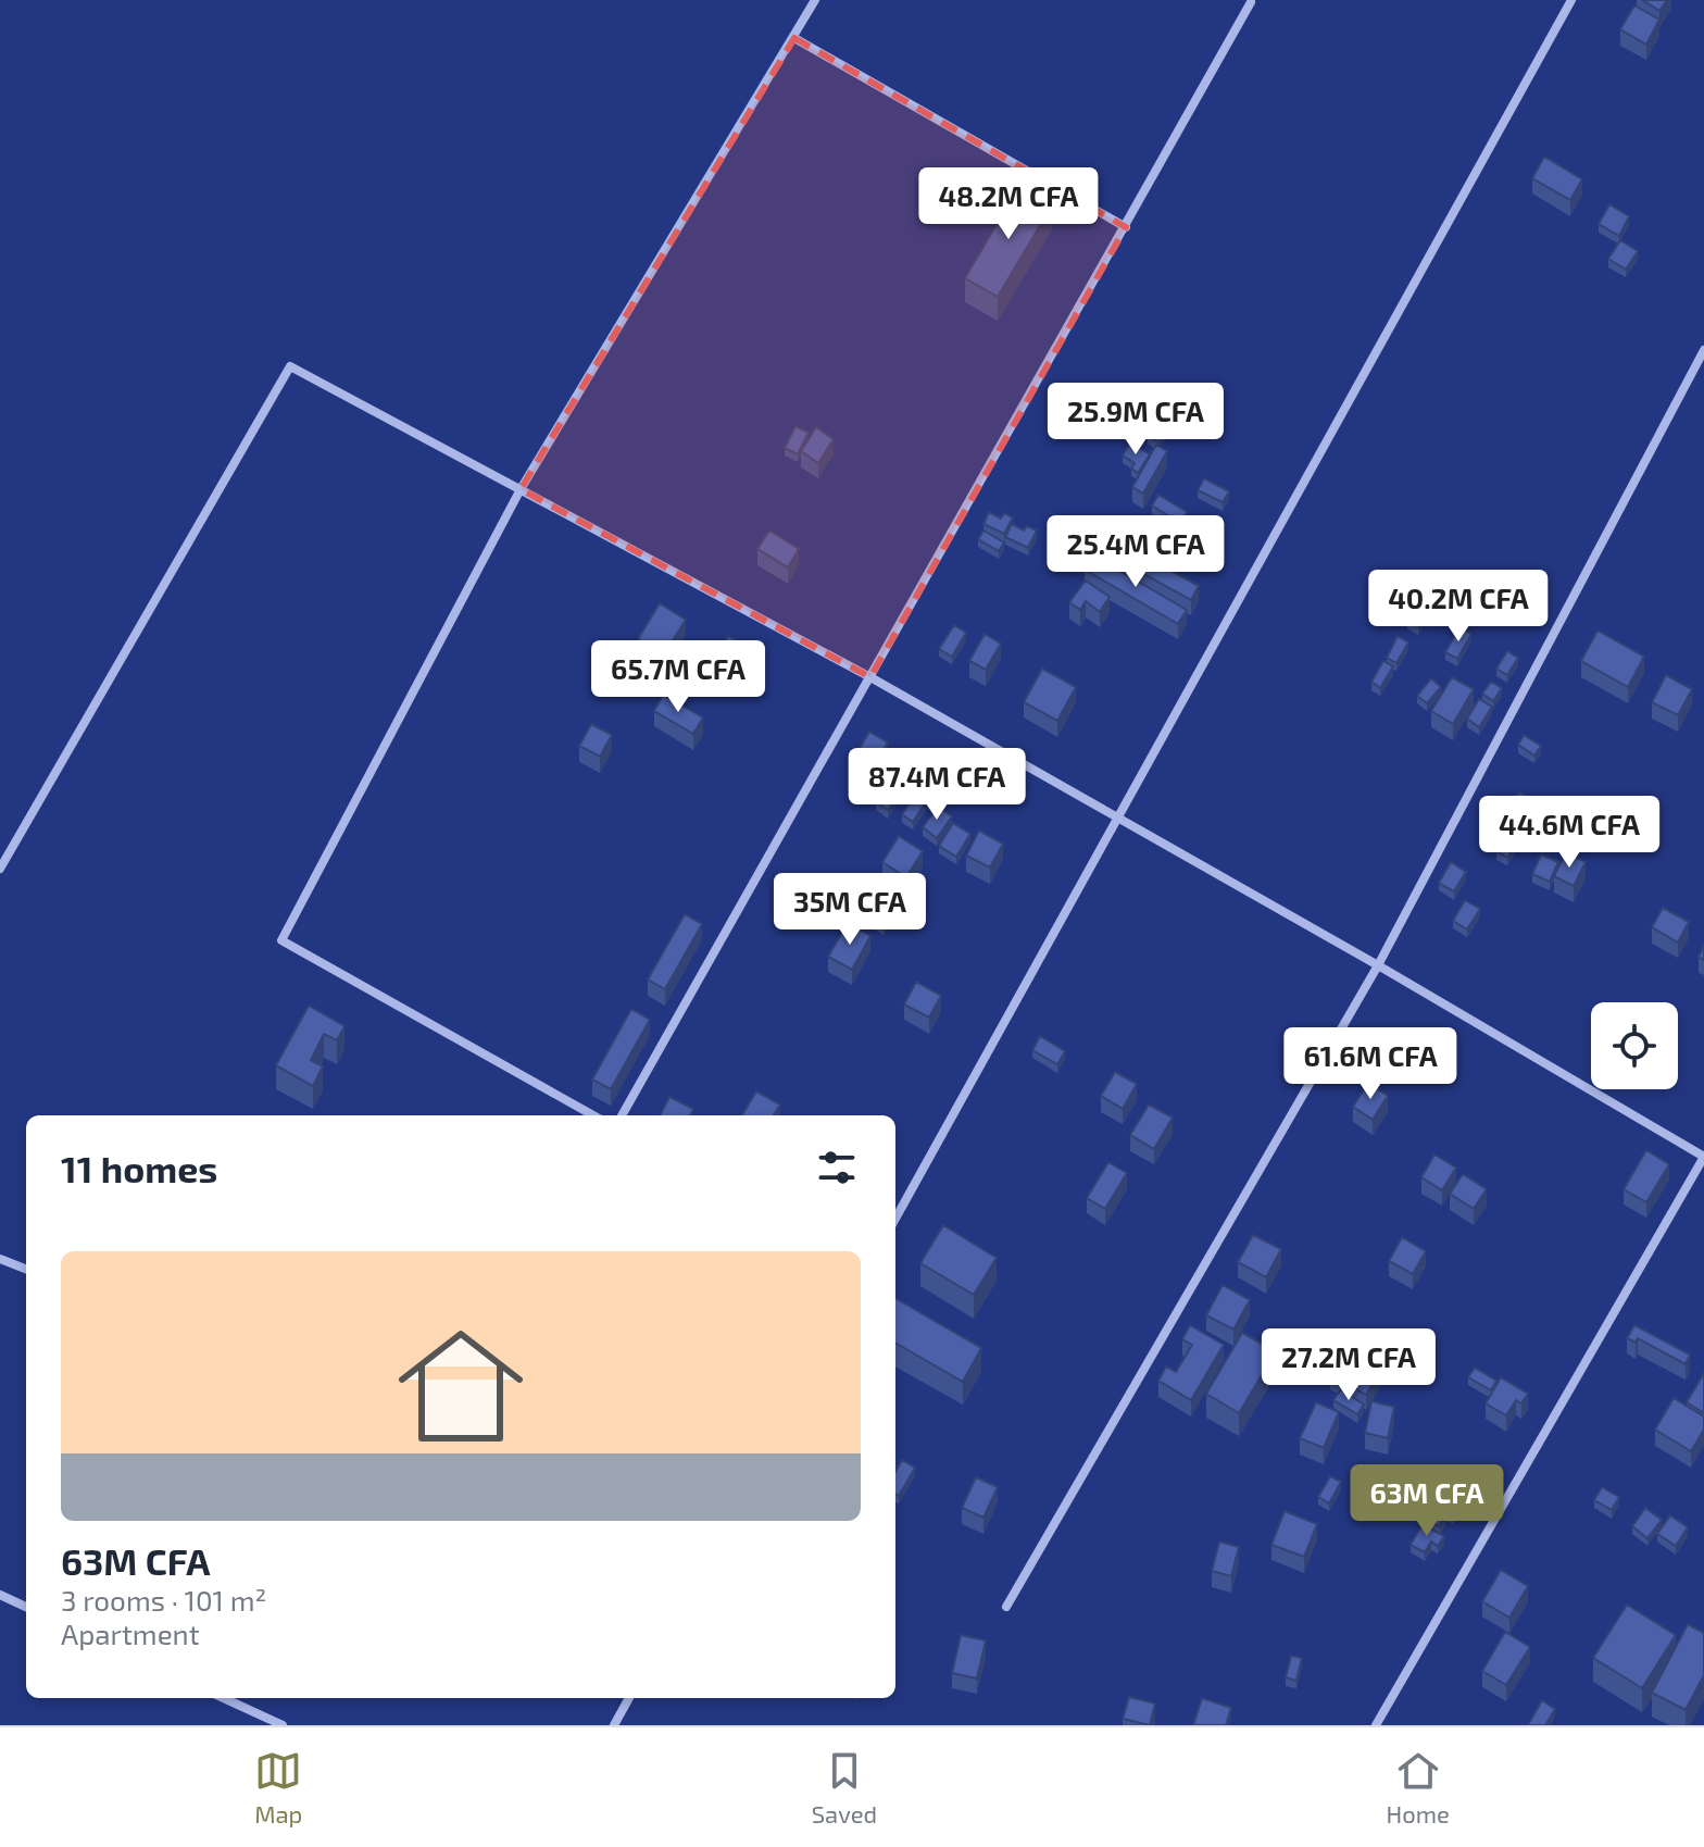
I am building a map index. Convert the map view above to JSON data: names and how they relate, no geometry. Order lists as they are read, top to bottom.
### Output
{
  "page": {
    "price": [
      "48.2M CFA",
      "25.9M CFA",
      "25.4M CFA",
      "40.2M CFA",
      "65.7M CFA",
      "87.4M CFA",
      "44.6M CFA",
      "35M CFA",
      "61.6M CFA",
      "27.2M CFA",
      "63M CFA"
    ],
    "heading": "11 homes",
    "list": [
      {
        "name": "63M CFA",
        "note": "3 rooms · 101 m² · Apartment"
      }
    ],
    "tabs": ["Map", "Saved", "Home"]
  }
}
